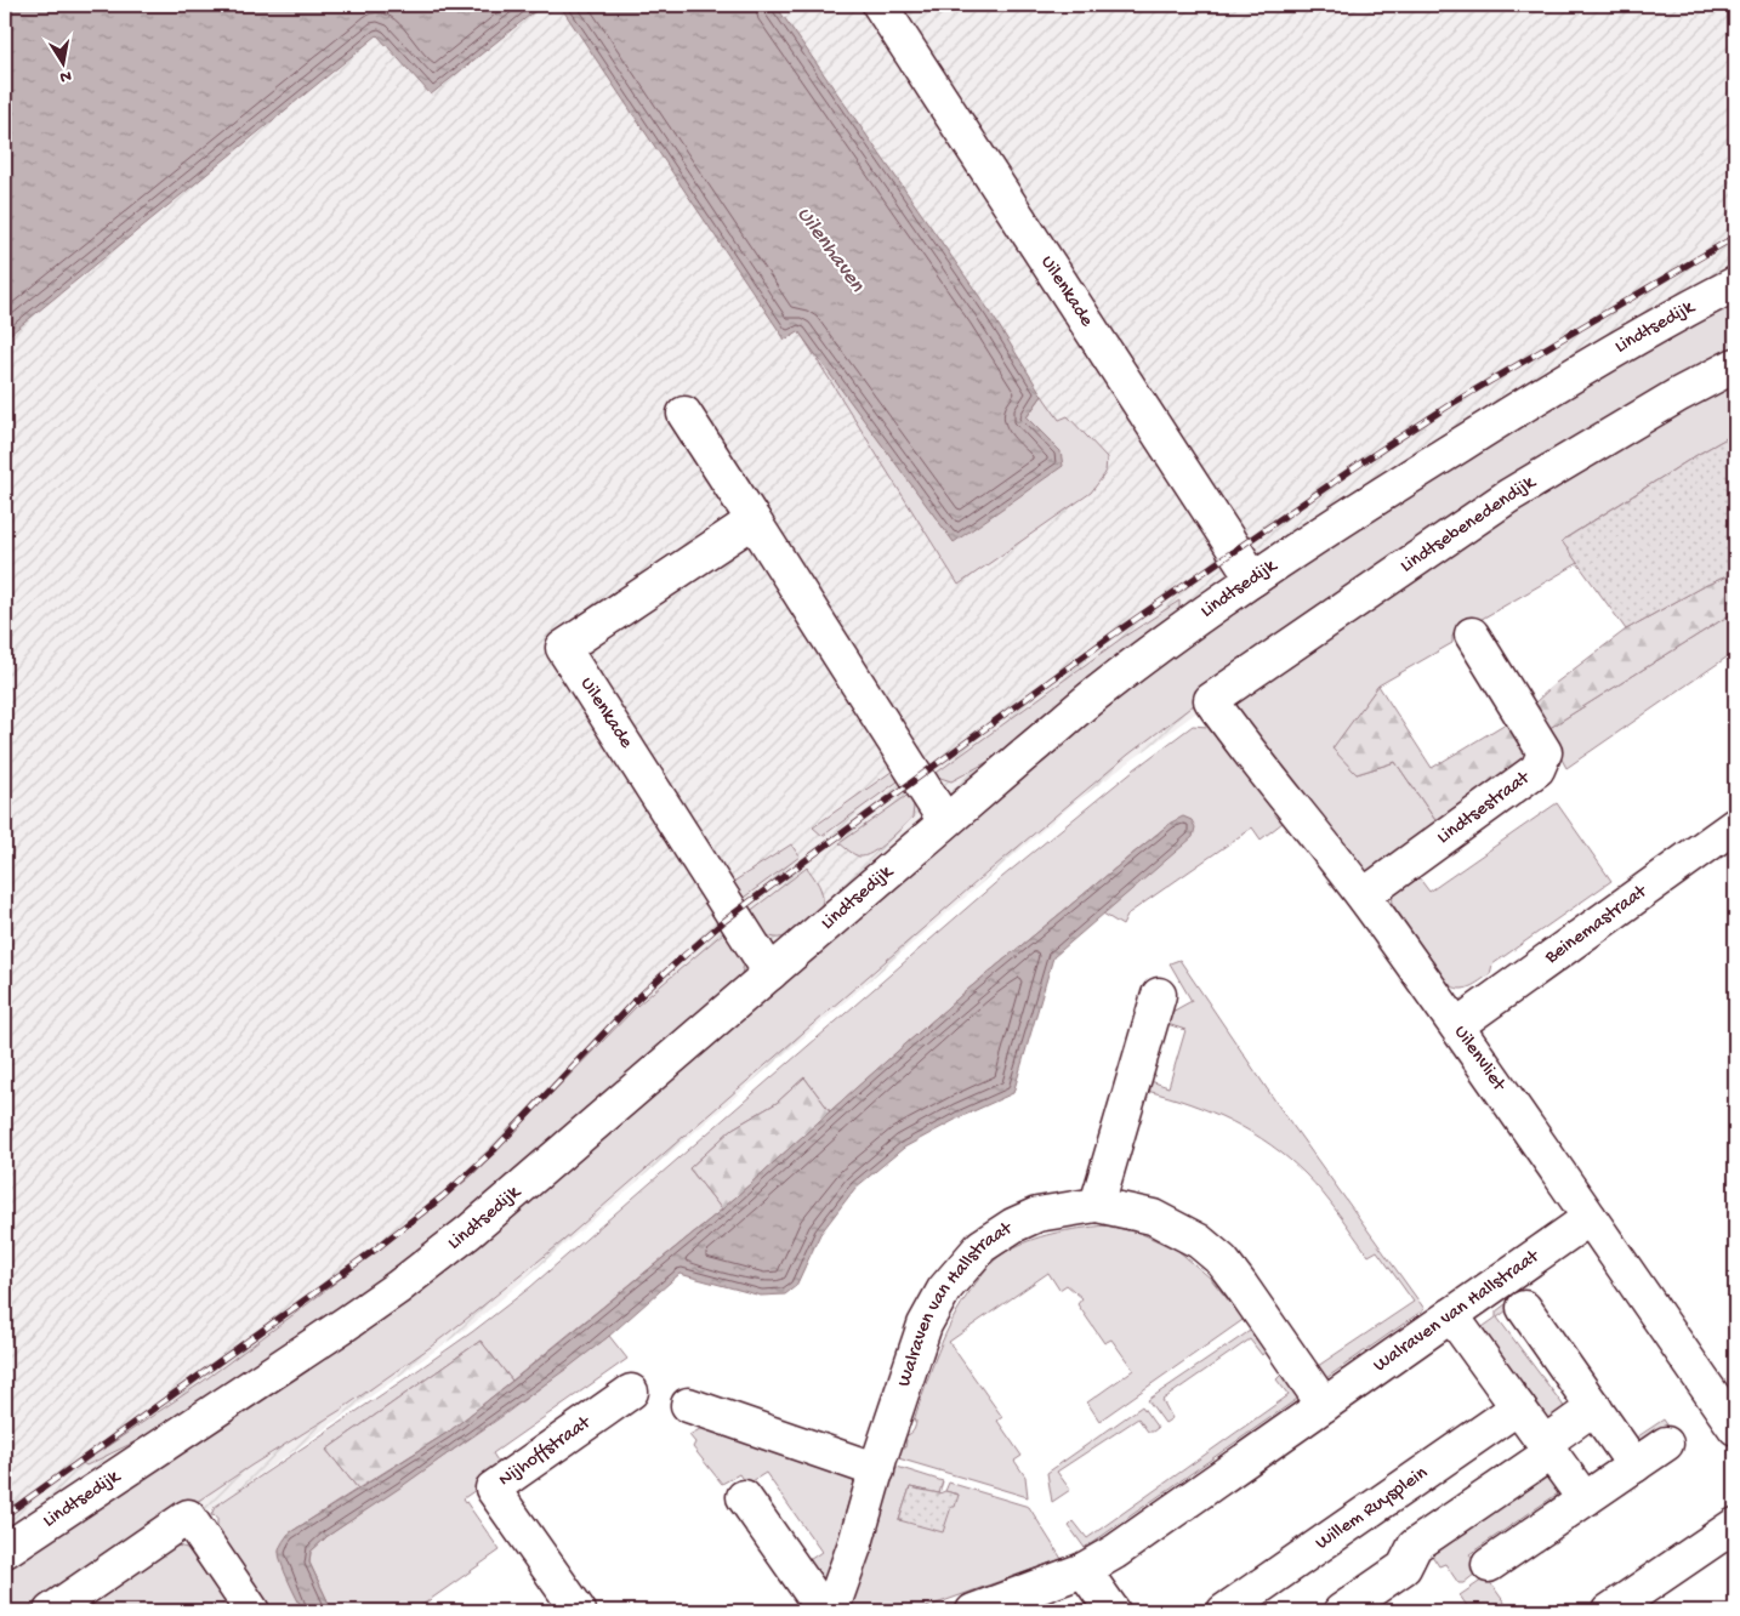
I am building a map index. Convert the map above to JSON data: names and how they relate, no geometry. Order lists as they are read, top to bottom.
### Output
{
  "streets": {
    "street": [
      "Uilenkade",
      "Lindtsedijk",
      "Lindtsebenedendijk",
      "Lindtsestraat",
      "Beinemastraat",
      "Uilenvliet",
      "Walraven van Hallstraat",
      "Nijhoffstraat",
      "Willem Ruysplein"
    ]
  },
  "crossings": [
    ["Uilenkade", "Lindtsedijk"],
    ["Lindtsebenedendijk", "Uilenvliet"],
    ["Lindtsestraat", "Uilenvliet"],
    ["Beinemastraat", "Uilenvliet"],
    ["Uilenvliet", "Walraven van Hallstraat"]
  ],
  "water": ["Uilenhaven"],
  "north": "bottom"
}
